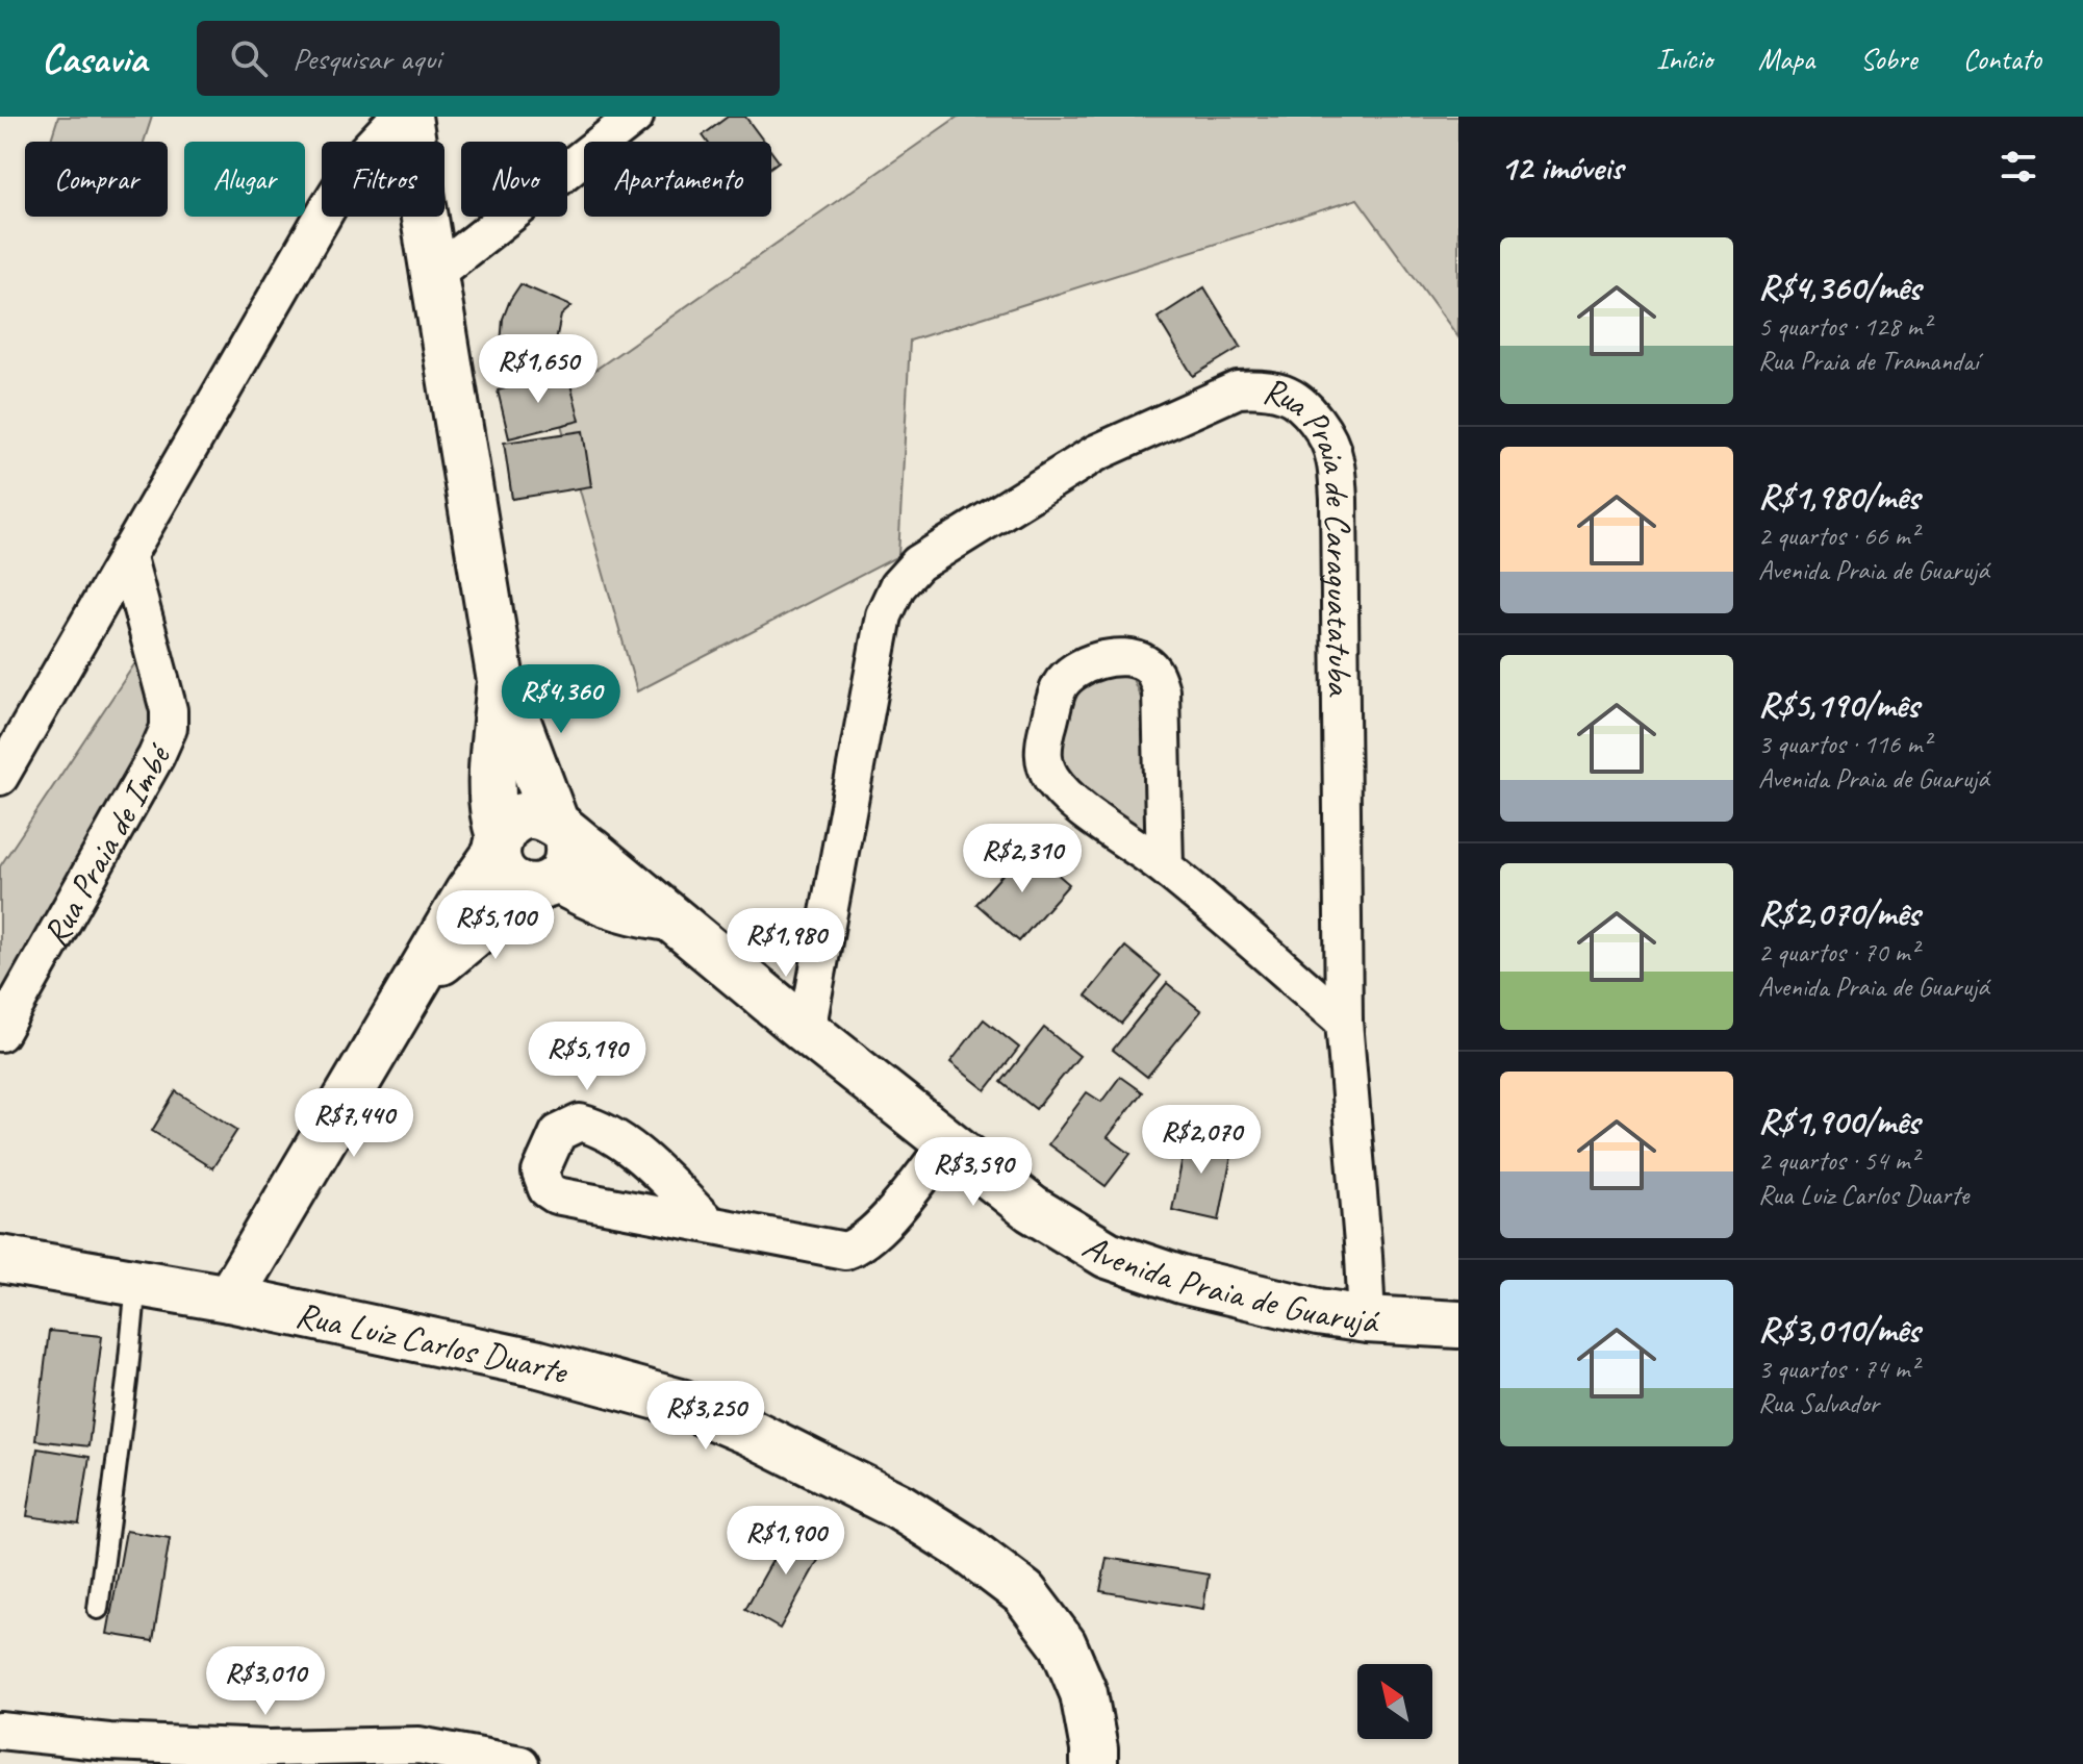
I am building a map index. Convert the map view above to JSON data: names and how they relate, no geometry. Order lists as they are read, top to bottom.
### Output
{
  "streets": {
    "street": [
      "Rua Praia de Caraguatatuba",
      "Rua Praia de Imbé",
      "Avenida Praia de Guarujá",
      "Rua Luiz Carlos Duarte"
    ]
  },
  "crossings": [
    ["Rua Praia de Caraguatatuba", "Avenida Praia de Guarujá"]
  ],
  "north": "top left",
  "page": {
    "header": "Casavia",
    "search": "Pesquisar aqui",
    "nav": [
      "Início",
      "Mapa",
      "Sobre",
      "Contato"
    ],
    "heading": "12 imóveis",
    "chip": [
      "Comprar",
      "Alugar",
      "Filtros",
      "Novo",
      "Apartamento"
    ],
    "list": [
      {
        "name": "R$4,360/mês",
        "note": "5 quartos · 128 m² · Rua Praia de Tramandaí"
      },
      {
        "name": "R$1,980/mês",
        "note": "2 quartos · 66 m² · Avenida Praia de Guarujá"
      },
      {
        "name": "R$5,190/mês",
        "note": "3 quartos · 116 m² · Avenida Praia de Guarujá"
      },
      {
        "name": "R$2,070/mês",
        "note": "2 quartos · 70 m² · Avenida Praia de Guarujá"
      },
      {
        "name": "R$1,900/mês",
        "note": "2 quartos · 54 m² · Rua Luiz Carlos Duarte"
      },
      {
        "name": "R$3,010/mês",
        "note": "3 quartos · 74 m² · Rua Salvador"
      }
    ],
    "price": [
      "R$1,650",
      "R$4,360",
      "R$2,310",
      "R$5,100",
      "R$1,980",
      "R$5,190",
      "R$7,440",
      "R$2,070",
      "R$3,590",
      "R$3,250",
      "R$1,900",
      "R$3,010"
    ]
  }
}
